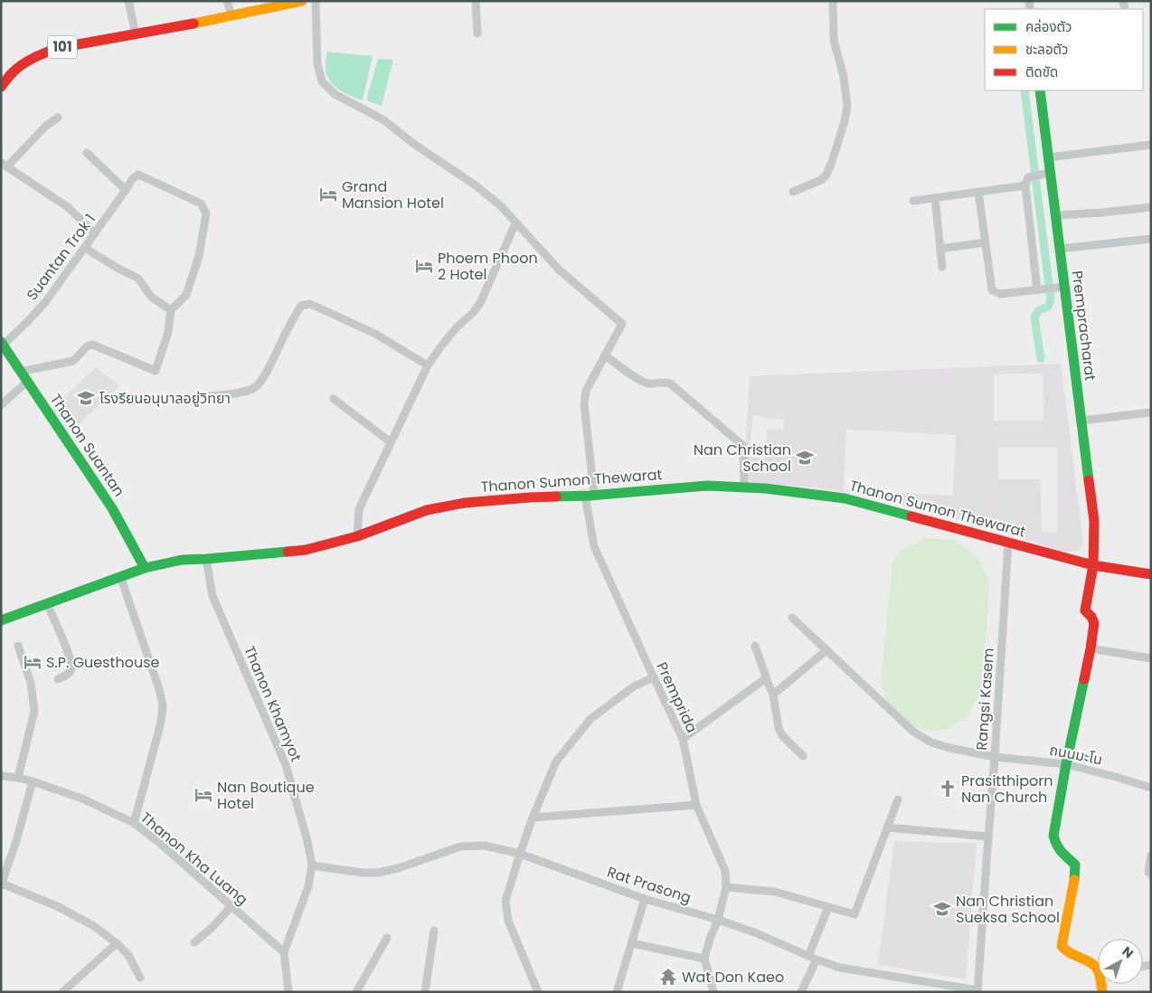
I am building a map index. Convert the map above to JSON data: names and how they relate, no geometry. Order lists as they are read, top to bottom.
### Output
{
  "streets": {
    "street": [
      "101",
      "Suantan Trok 1",
      "Prempracharat",
      "Thanon Suantan",
      "Thanon Sumon Thewarat",
      "Premprida",
      "Rangsi Kasem",
      "Thanon Khamyot",
      "ถนนมะโน",
      "Thanon Kha Luang",
      "Rat Prasong"
    ]
  },
  "crossings": [
    ["Suantan Trok 1", "Thanon Suantan"],
    ["Prempracharat", "Thanon Sumon Thewarat"],
    ["Prempracharat", "ถนนมะโน"],
    ["Thanon Suantan", "Thanon Sumon Thewarat"],
    ["Thanon Sumon Thewarat", "Premprida"],
    ["Thanon Sumon Thewarat", "Rangsi Kasem"],
    ["Thanon Sumon Thewarat", "Thanon Khamyot"],
    ["Premprida", "Rat Prasong"],
    ["Rangsi Kasem", "ถนนมะโน"],
    ["Rangsi Kasem", "Rat Prasong"],
    ["Thanon Khamyot", "Thanon Kha Luang"],
    ["Thanon Khamyot", "Rat Prasong"]
  ],
  "places": {
    "hotel": [
      "Grand Mansion Hotel",
      "Phoem Phoon 2 Hotel",
      "S.P. Guesthouse",
      "Nan Boutique Hotel"
    ],
    "school or university": ["โรงรียนอนุบาลอยู่วิทยา", "Nan Christian School", "Nan Christian Sueksa School"],
    "church": ["Prasitthiporn Nan Church"],
    "temple": ["Wat Don Kaeo"]
  },
  "legend": ["คล่องตัว", "ชะลอตัว", "ติดขัด"],
  "north": "top right"
}
